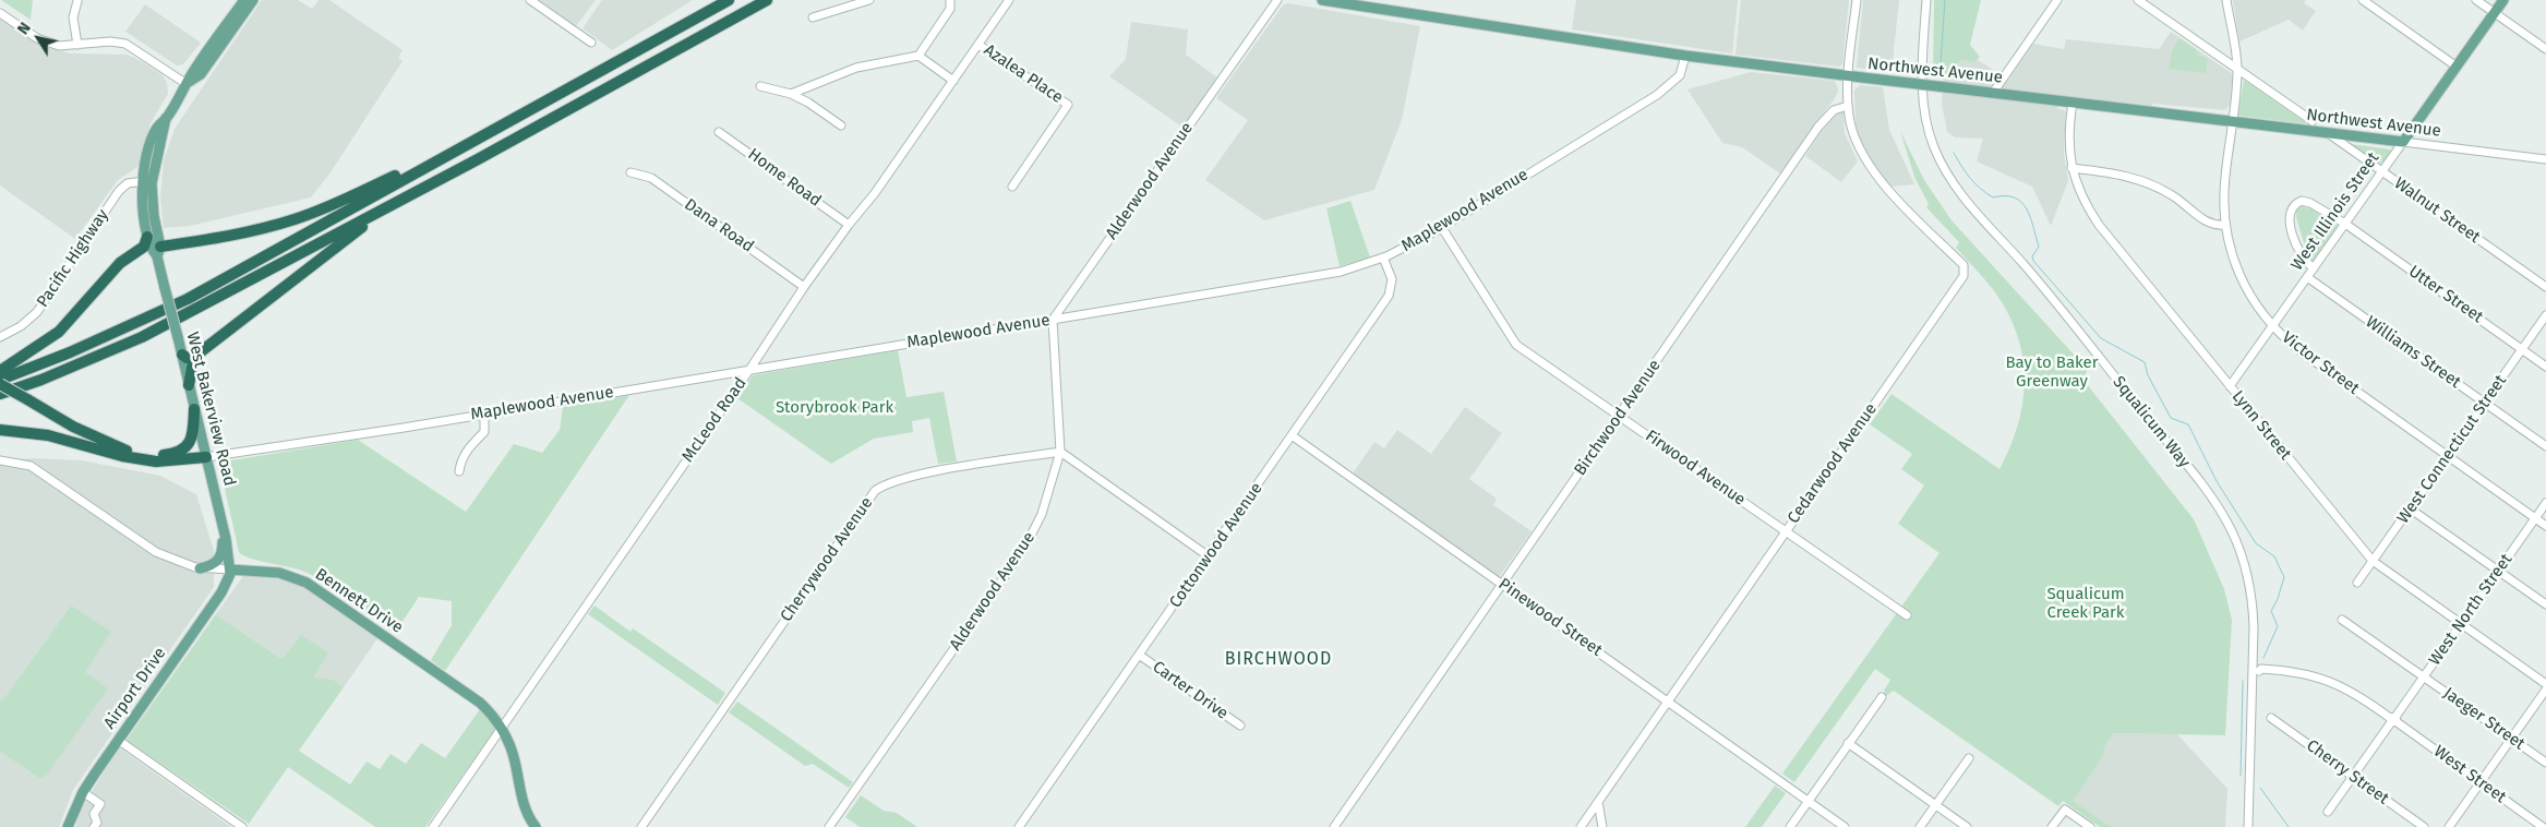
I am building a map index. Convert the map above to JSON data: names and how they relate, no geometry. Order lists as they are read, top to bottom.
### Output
{
  "streets": {
    "main road": [
      "Northwest Avenue",
      "West Illinois Street",
      "West Bakerview Road",
      "Bennett Drive",
      "Airport Drive"
    ],
    "street": [
      "Azalea Place",
      "Home Road",
      "Alderwood Avenue",
      "Maplewood Avenue",
      "Walnut Street",
      "Dana Road",
      "Pacific Highway",
      "Utter Street",
      "Williams Street",
      "Victor Street",
      "Birchwood Avenue",
      "McLeod Road",
      "Squalicum Way",
      "Lynn Street",
      "West Connecticut Street",
      "Cedarwood Avenue",
      "Firwood Avenue",
      "Cottonwood Avenue",
      "Cherrywood Avenue",
      "West North Street",
      "Pinewood Street",
      "Carter Drive",
      "Jaeger Street",
      "Cherry Street",
      "West Street"
    ]
  },
  "crossings": [
    ["Northwest Avenue", "Maplewood Avenue"],
    ["Northwest Avenue", "Walnut Street"],
    ["Northwest Avenue", "West Illinois Street"],
    ["Northwest Avenue", "Victor Street"],
    ["Northwest Avenue", "Lynn Street"],
    ["Azalea Place", "McLeod Road"],
    ["Home Road", "McLeod Road"],
    ["Alderwood Avenue", "Maplewood Avenue"],
    ["Alderwood Avenue", "Cherrywood Avenue"],
    ["Maplewood Avenue", "West Bakerview Road"],
    ["Maplewood Avenue", "McLeod Road"],
    ["Maplewood Avenue", "Firwood Avenue"],
    ["Maplewood Avenue", "Cottonwood Avenue"],
    ["Walnut Street", "West Illinois Street"],
    ["West Illinois Street", "Utter Street"],
    ["West Illinois Street", "Williams Street"],
    ["West Illinois Street", "Victor Street"],
    ["West Illinois Street", "Lynn Street"],
    ["Dana Road", "McLeod Road"],
    ["Pacific Highway", "West Bakerview Road"],
    ["Utter Street", "West Connecticut Street"],
    ["Williams Street", "West Connecticut Street"],
    ["Victor Street", "West Connecticut Street"],
    ["Victor Street", "West North Street"],
    ["West Bakerview Road", "Bennett Drive"],
    ["West Bakerview Road", "Airport Drive"],
    ["Birchwood Avenue", "Cedarwood Avenue"],
    ["Birchwood Avenue", "Firwood Avenue"],
    ["Birchwood Avenue", "Pinewood Street"],
    ["McLeod Road", "Bennett Drive"],
    ["Squalicum Way", "West Street"],
    ["Lynn Street", "West Connecticut Street"],
    ["Lynn Street", "West North Street"],
    ["Cedarwood Avenue", "Firwood Avenue"],
    ["Cedarwood Avenue", "Pinewood Street"],
    ["Cottonwood Avenue", "Pinewood Street"],
    ["Cottonwood Avenue", "Carter Drive"],
    ["Bennett Drive", "Airport Drive"],
    ["West North Street", "Jaeger Street"],
    ["West North Street", "Cherry Street"],
    ["West North Street", "West Street"]
  ],
  "districts": ["BIRCHWOOD"],
  "parks": ["Bay to Baker Greenway", "Storybrook Park", "Squalicum Creek Park"],
  "north": "top left"
}
